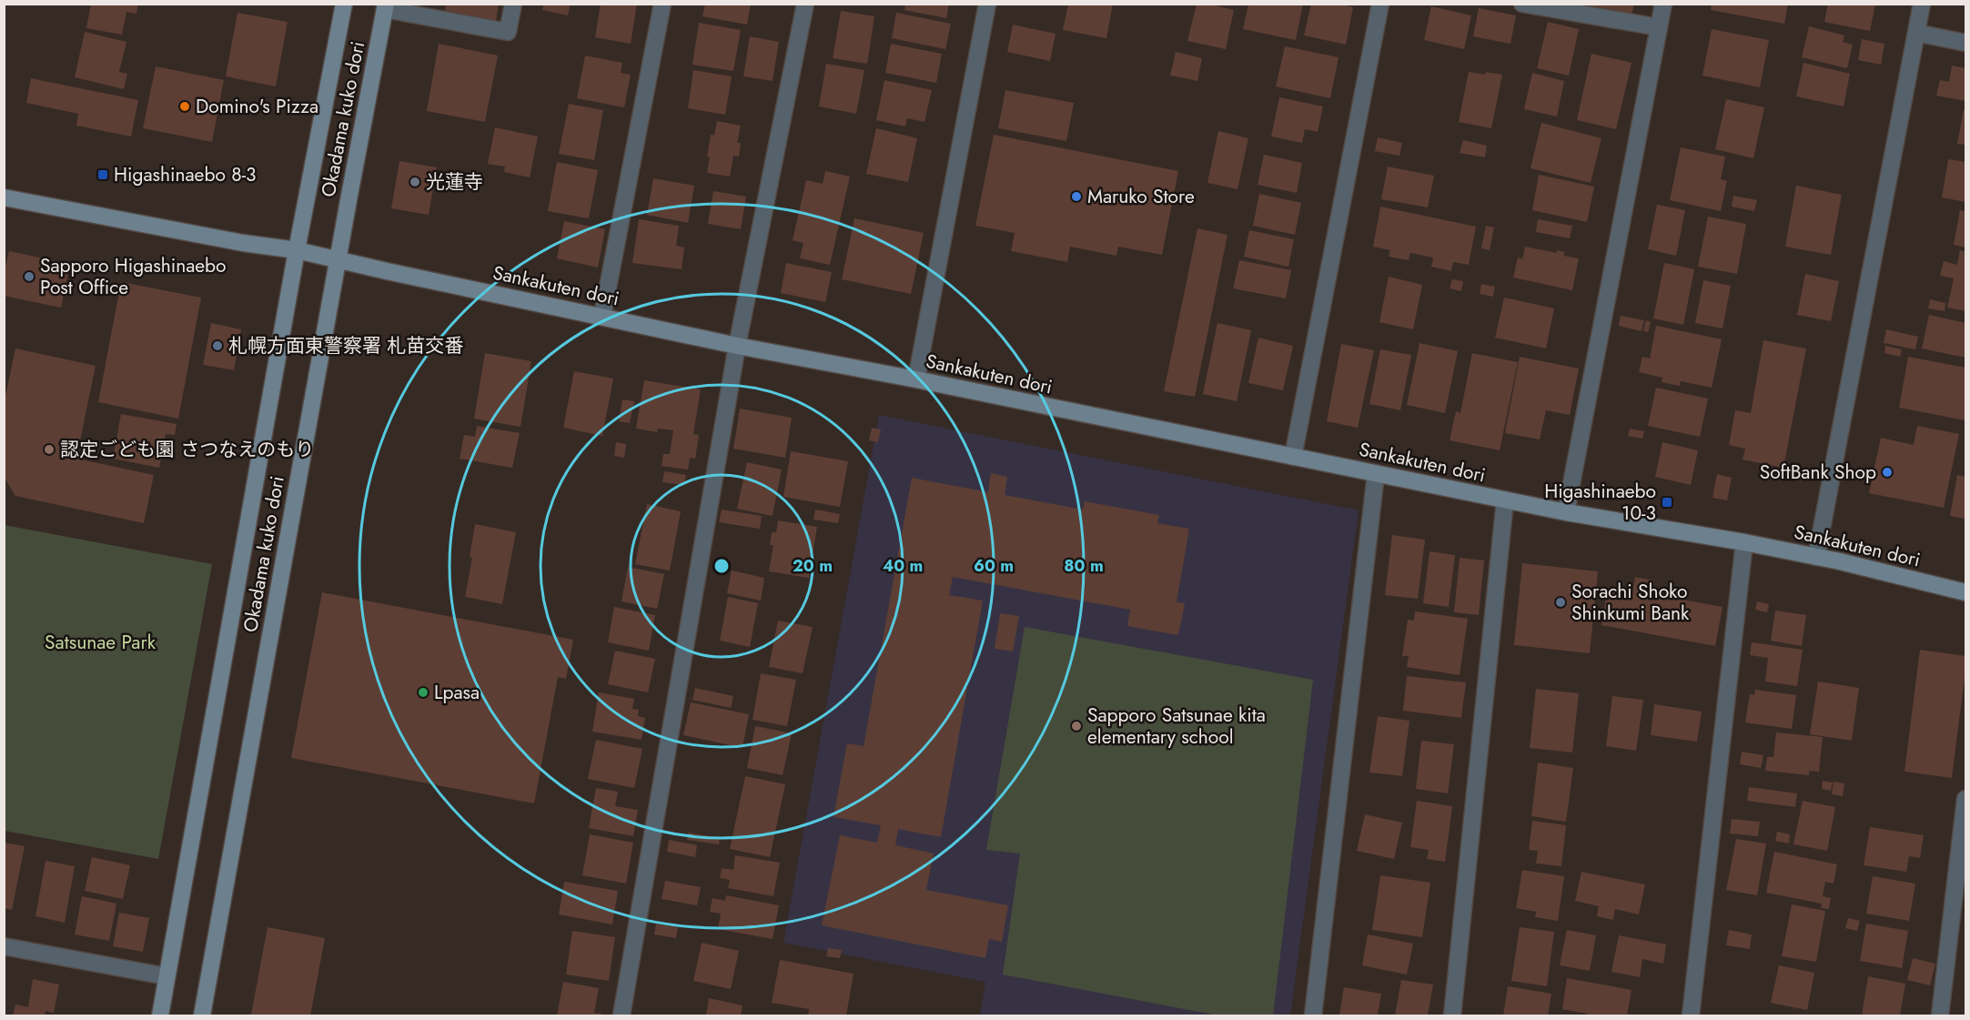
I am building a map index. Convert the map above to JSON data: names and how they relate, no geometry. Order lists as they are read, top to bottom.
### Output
{
  "streets": {
    "main road": ["Okadama kuko dori", "Sankakuten dori"]
  },
  "crossings": [
    ["Okadama kuko dori", "Sankakuten dori"]
  ],
  "parks": ["Satsunae Park"],
  "places": {
    "other": [
      "Domino's Pizza",
      "光蓮寺",
      "Maruko Store",
      "Sapporo Higashinaebo Post Office",
      "札幌方面東警察署 札苗交番",
      "認定ごども園 さつなえのもり",
      "SoftBank Shop",
      "Sorachi Shoko Shinkumi Bank",
      "Lpasa",
      "Sapporo Satsunae kita elementary school"
    ],
    "transit": ["Higashinaebo 8-3", "Higashinaebo 10-3"]
  },
  "rings": [
    "20 m",
    "40 m",
    "60 m",
    "80 m"
  ]
}
